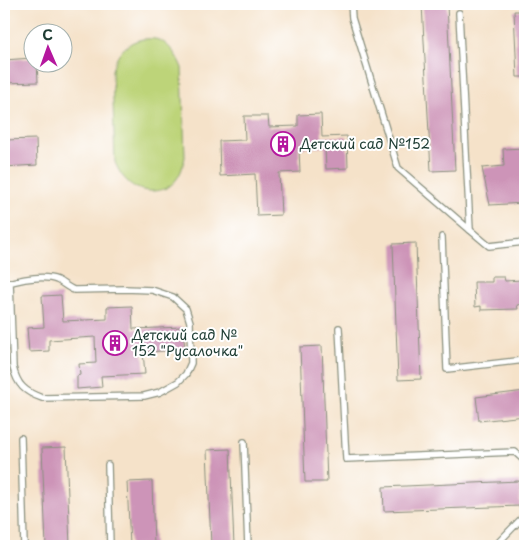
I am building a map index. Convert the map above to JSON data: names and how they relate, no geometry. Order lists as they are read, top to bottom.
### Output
{
  "places": {
    "building": ["Детский сад №152", "Детский сад № 152 \"Русалочка\""]
  },
  "north": "top"
}
